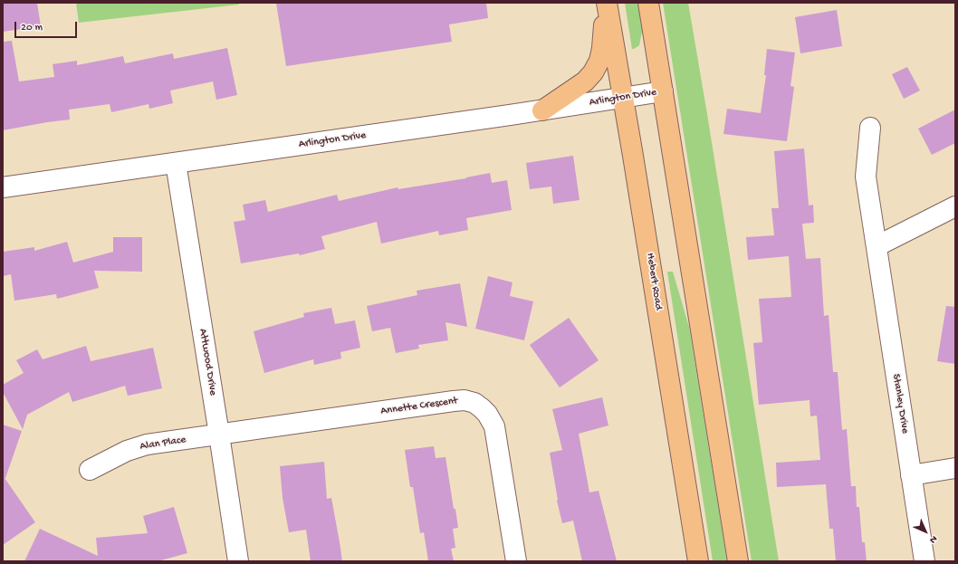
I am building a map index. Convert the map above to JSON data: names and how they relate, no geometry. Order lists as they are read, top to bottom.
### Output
{
  "streets": {
    "main road": ["Hebert Road"],
    "street": [
      "Arlington Drive",
      "Attwood Drive",
      "Stanley Drive",
      "Annette Crescent",
      "Alan Place"
    ]
  },
  "crossings": [
    ["Arlington Drive", "Hebert Road"],
    ["Arlington Drive", "Attwood Drive"],
    ["Attwood Drive", "Annette Crescent"],
    ["Attwood Drive", "Alan Place"],
    ["Annette Crescent", "Alan Place"]
  ],
  "scale_bar": "20 m",
  "north": "bottom right"
}
